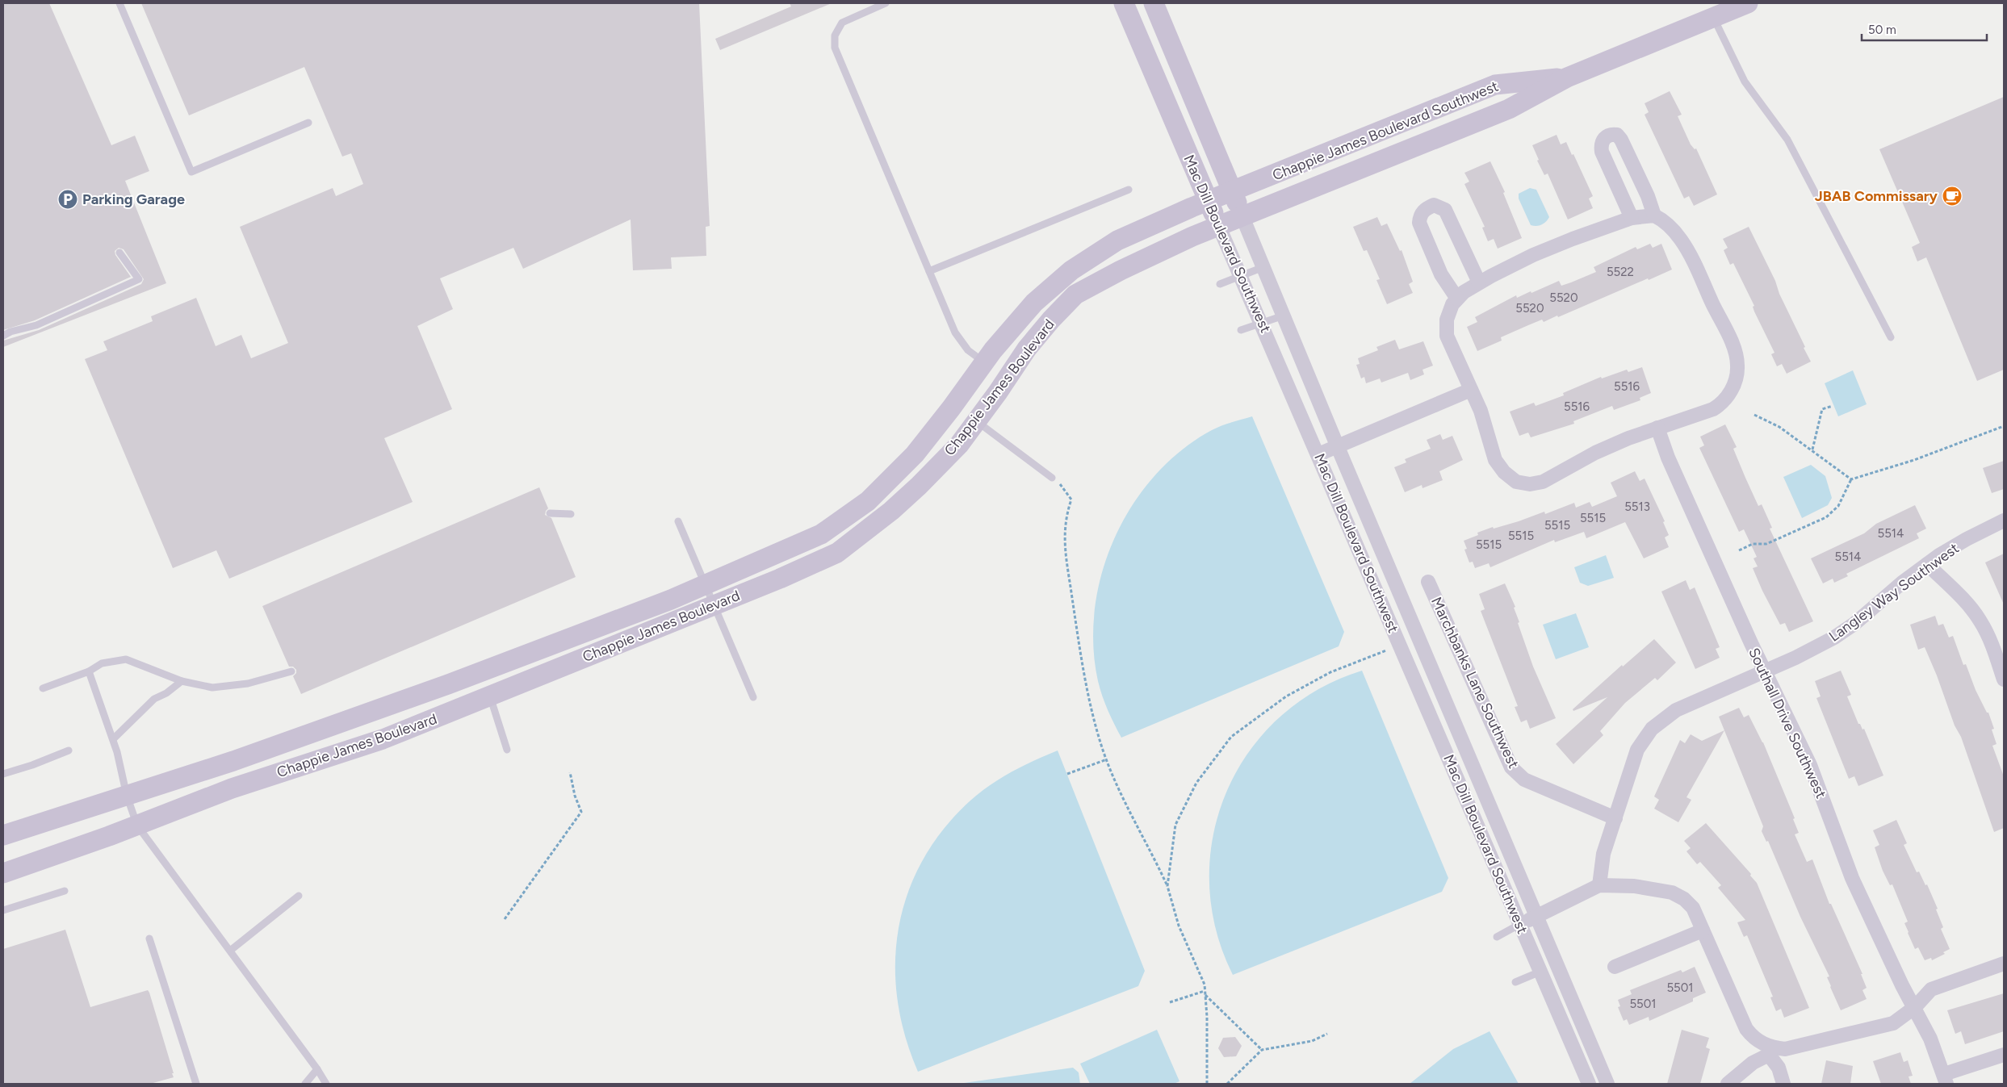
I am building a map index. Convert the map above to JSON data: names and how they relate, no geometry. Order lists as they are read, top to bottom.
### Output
{
  "streets": {
    "street": [
      "Chappie James Boulevard Southwest",
      "Mac Dill Boulevard Southwest",
      "Chappie James Boulevard",
      "Langley Way Southwest",
      "Marchbanks Lane Southwest",
      "Southall Drive Southwest"
    ]
  },
  "crossings": [
    ["Chappie James Boulevard Southwest", "Mac Dill Boulevard Southwest"],
    ["Chappie James Boulevard Southwest", "Chappie James Boulevard"],
    ["Mac Dill Boulevard Southwest", "Chappie James Boulevard"],
    ["Langley Way Southwest", "Marchbanks Lane Southwest"],
    ["Langley Way Southwest", "Southall Drive Southwest"]
  ],
  "places": {
    "cafe": ["JBAB Commissary"],
    "parking": ["Parking Garage"]
  },
  "house_numbers": [
    "5522",
    "5520",
    "5520",
    "5516",
    "5516",
    "5513",
    "5515",
    "5515",
    "5514",
    "5515",
    "5515",
    "5514",
    "5501",
    "5501"
  ],
  "scale_bar": "50 m"
}
